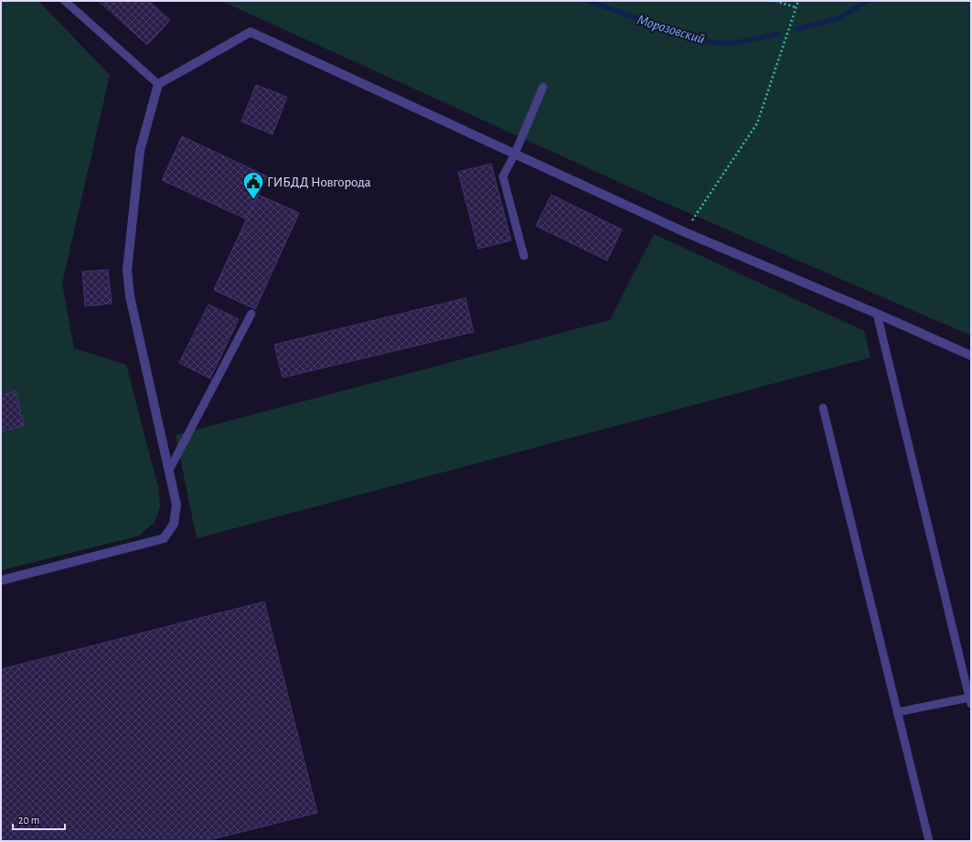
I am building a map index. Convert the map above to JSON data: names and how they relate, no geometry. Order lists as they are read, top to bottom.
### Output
{
  "water": ["Морозовский"],
  "places": {
    "public building": ["ГИБДД Новгорода"]
  },
  "scale_bar": "20 m"
}
